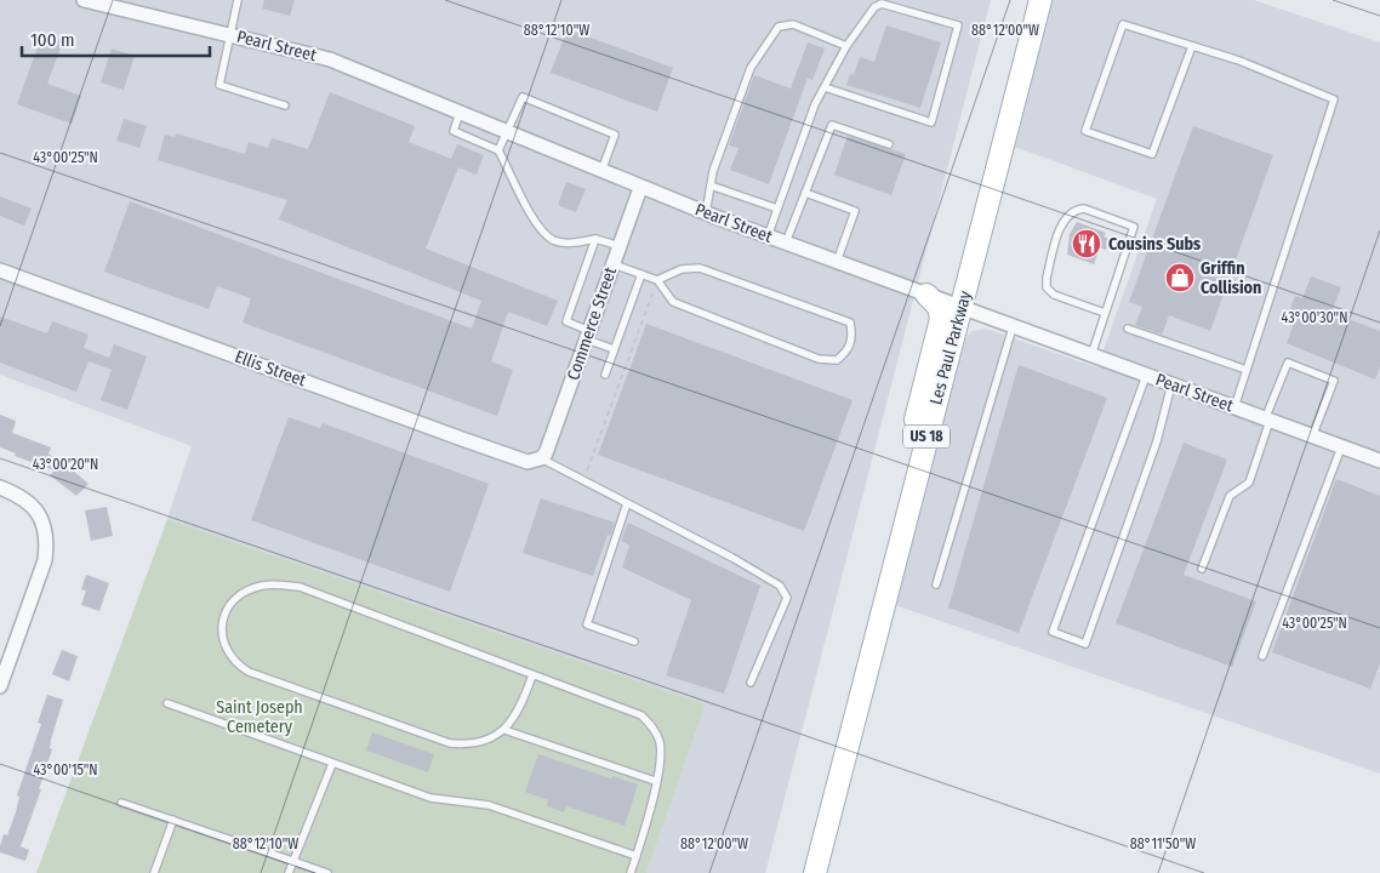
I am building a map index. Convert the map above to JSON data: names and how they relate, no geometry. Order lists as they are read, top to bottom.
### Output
{
  "streets": {
    "main road": ["Les Paul Parkway", "US 18"],
    "street": ["Pearl Street", "Commerce Street", "Ellis Street"]
  },
  "crossings": [
    ["Pearl Street", "Commerce Street"],
    ["Pearl Street", "Les Paul Parkway"],
    ["Commerce Street", "Ellis Street"]
  ],
  "parks": ["Saint Joseph Cemetery"],
  "places": {
    "restaurant": ["Cousins Subs"],
    "shop": ["Griffin Collision"]
  },
  "scale_bar": "100 m",
  "coordinates": [
    "88°12'10\"W",
    "88°12'00\"W",
    "43°00'25\"N",
    "43°00'30\"N",
    "43°00'20\"N",
    "43°00'15\"N",
    "88°11'50\"W"
  ]
}
